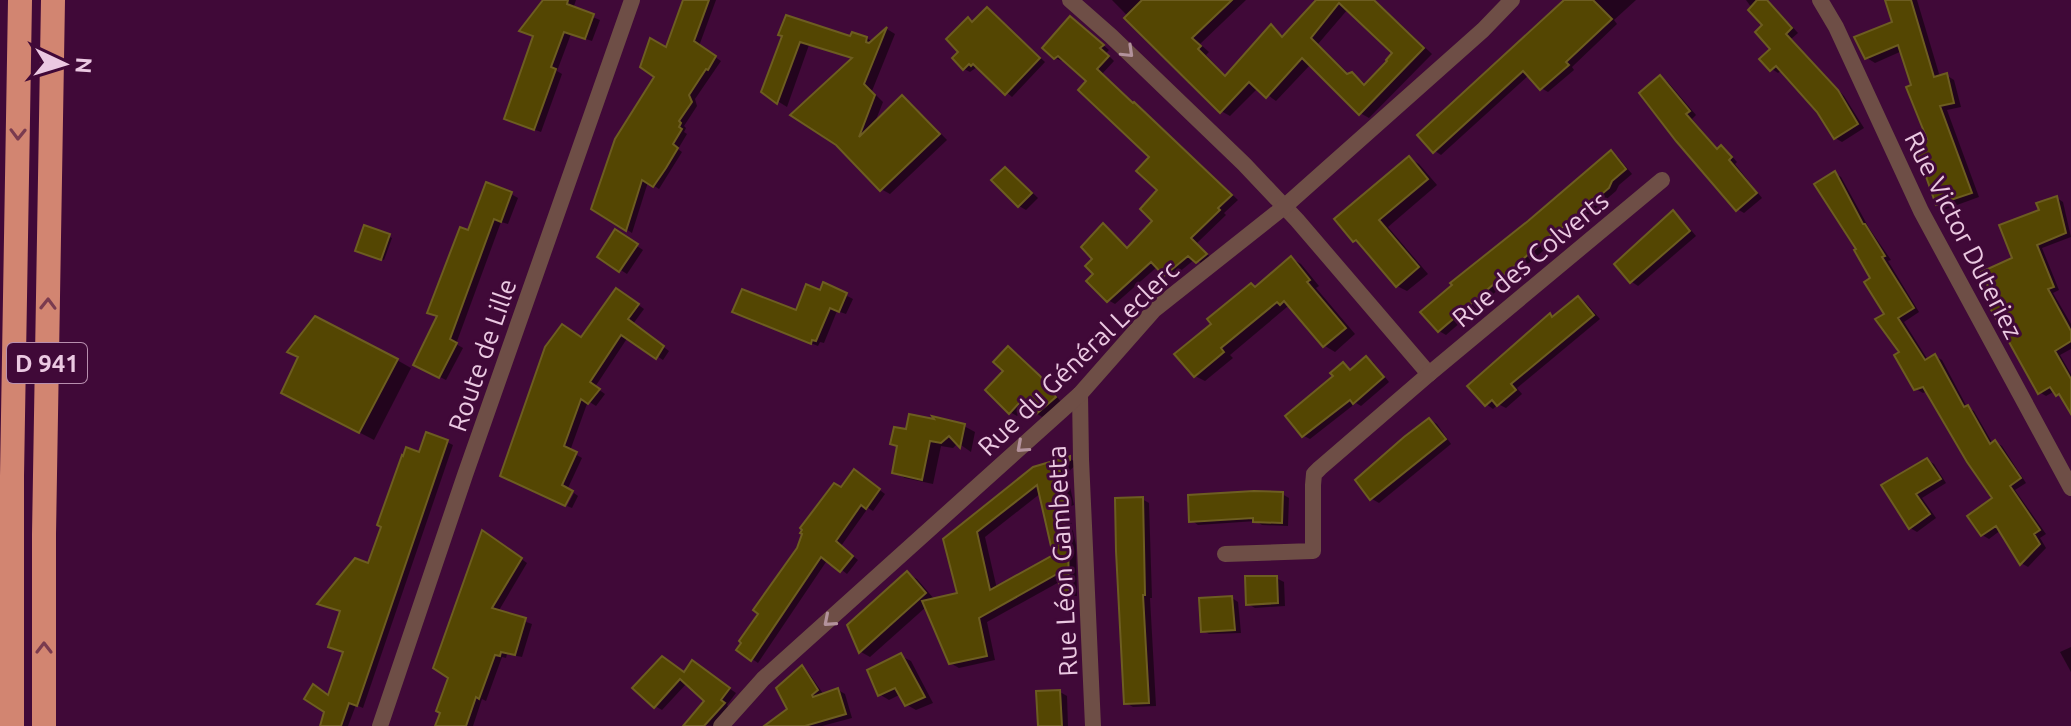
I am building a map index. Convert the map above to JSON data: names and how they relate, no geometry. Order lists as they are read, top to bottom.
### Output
{
  "streets": {
    "highway": ["D 941"],
    "street": [
      "Rue Victor Duteriez",
      "Rue des Colverts",
      "Route de Lille",
      "Rue du Général Leclerc",
      "Rue Léon Gambetta"
    ]
  },
  "crossings": [
    ["Rue du Général Leclerc", "Rue Léon Gambetta"]
  ],
  "one_way": ["Rue du Général Leclerc"],
  "north": "right"
}
